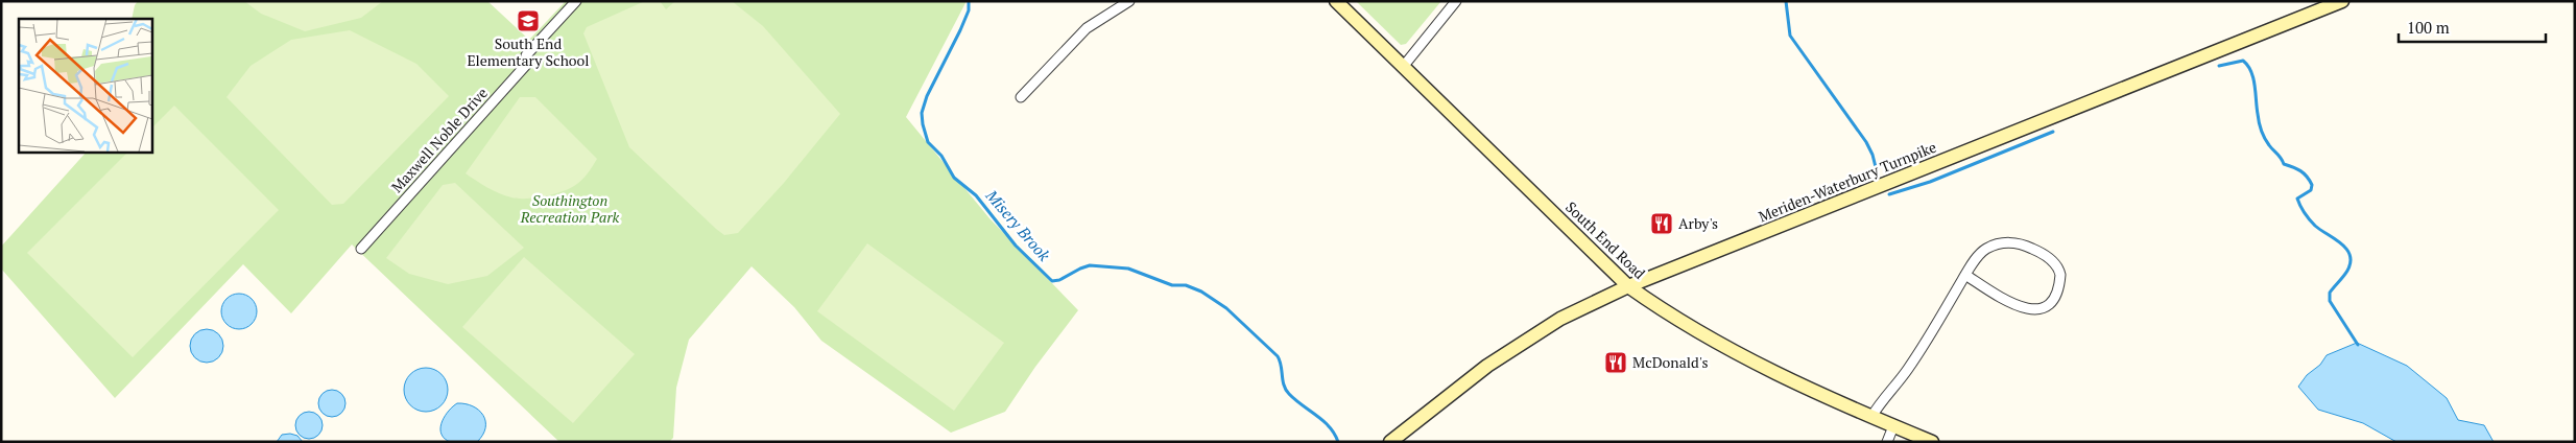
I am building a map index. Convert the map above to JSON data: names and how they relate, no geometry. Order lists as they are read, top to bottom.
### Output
{
  "streets": {
    "main road": ["Meriden-Waterbury Turnpike", "South End Road"],
    "street": ["Maxwell Noble Drive"]
  },
  "crossings": [
    ["Meriden-Waterbury Turnpike", "South End Road"]
  ],
  "water": ["Misery Brook"],
  "parks": ["Southington Recreation Park"],
  "places": {
    "school or university": ["South End Elementary School"],
    "restaurant": ["Arby's", "McDonald's"]
  },
  "scale_bar": "100 m"
}
